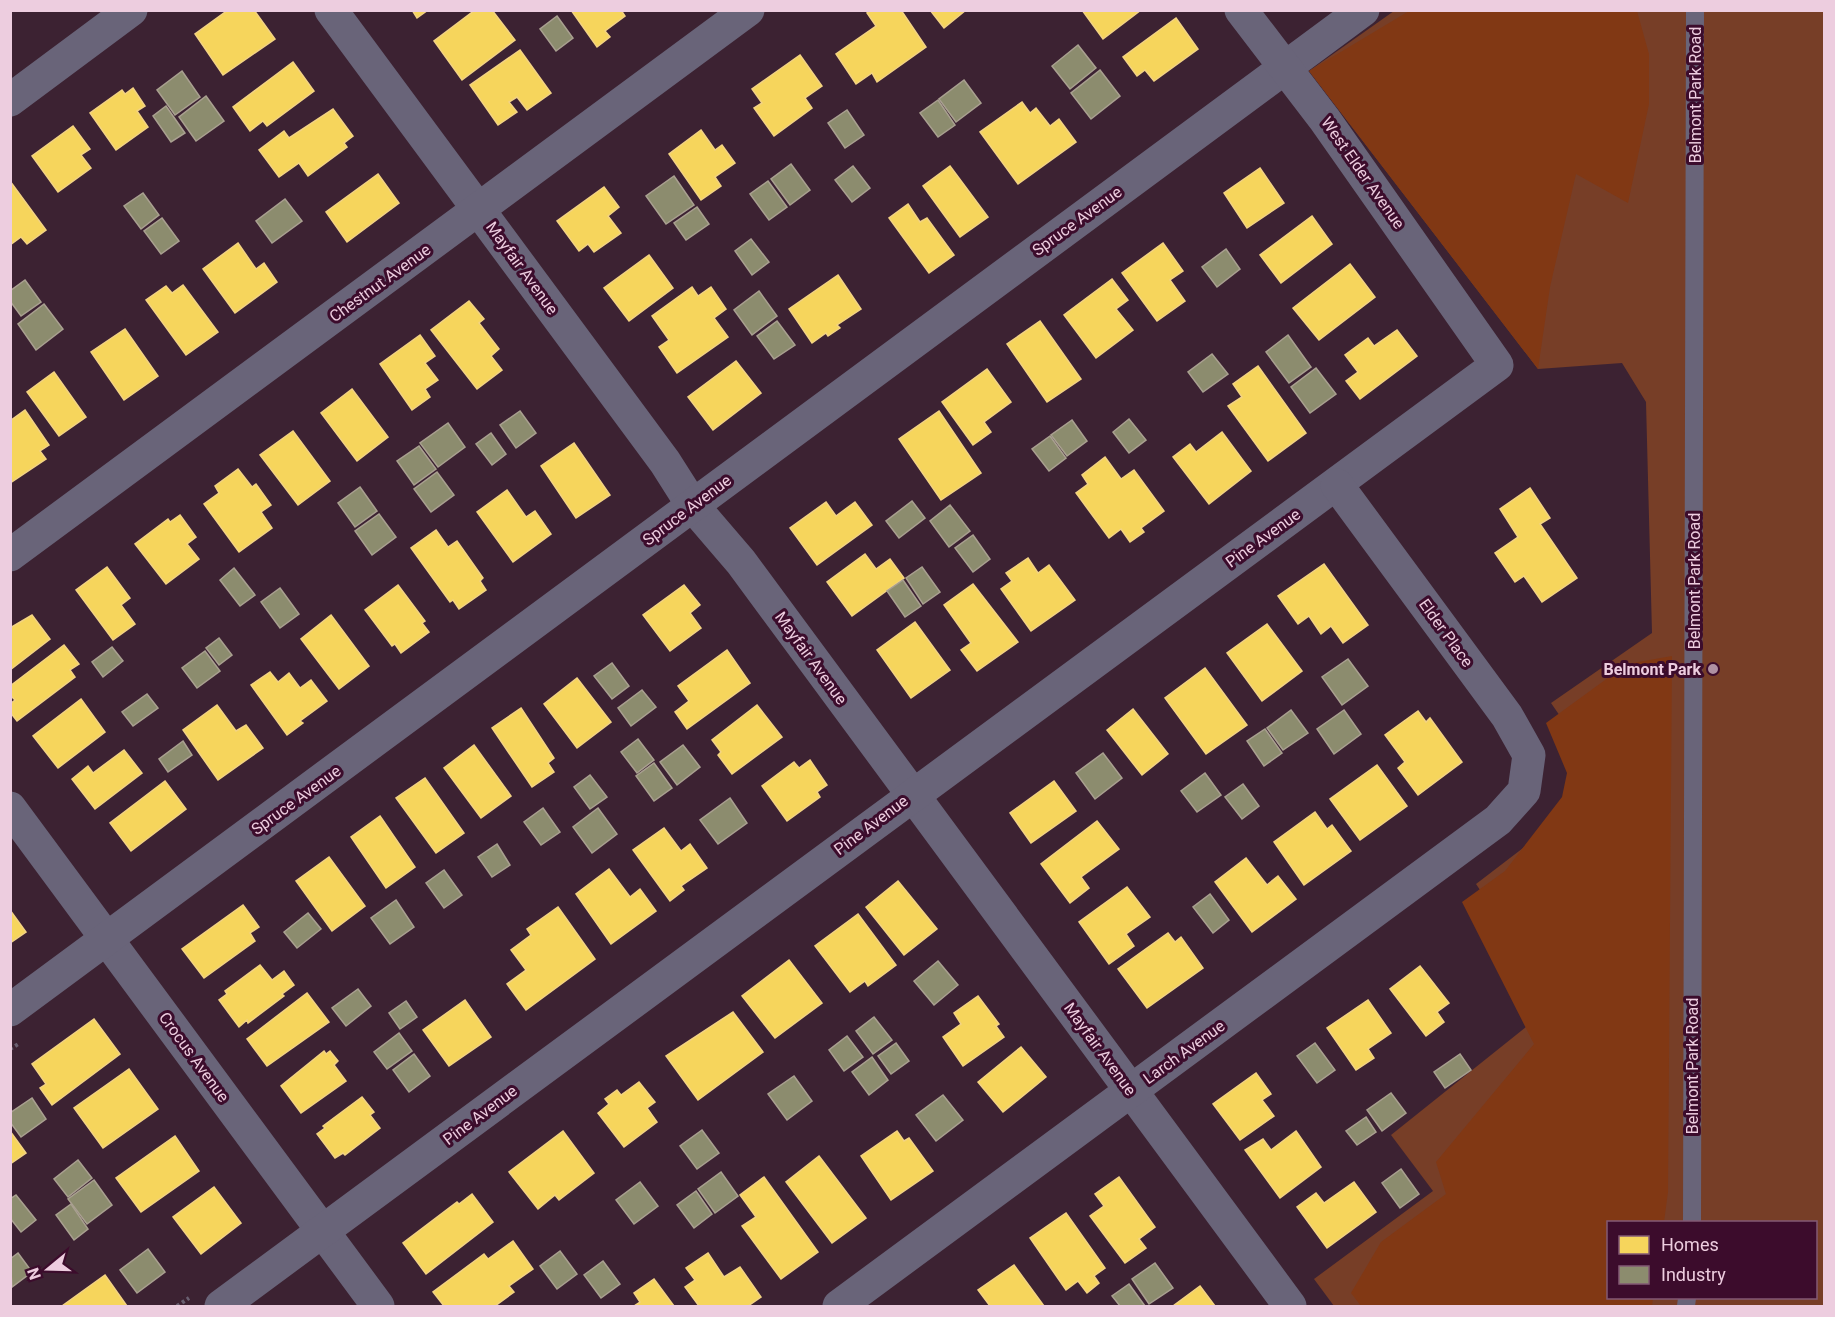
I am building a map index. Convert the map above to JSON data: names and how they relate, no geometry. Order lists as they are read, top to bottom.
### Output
{
  "streets": {
    "street": [
      "West Elder Avenue",
      "Spruce Avenue",
      "Mayfair Avenue",
      "Chestnut Avenue",
      "Pine Avenue",
      "Elder Place",
      "Larch Avenue",
      "Crocus Avenue"
    ],
    "lane": ["Belmont Park Road"]
  },
  "crossings": [
    ["West Elder Avenue", "Spruce Avenue"],
    ["West Elder Avenue", "Pine Avenue"],
    ["Spruce Avenue", "Mayfair Avenue"],
    ["Spruce Avenue", "Crocus Avenue"],
    ["Mayfair Avenue", "Chestnut Avenue"],
    ["Mayfair Avenue", "Pine Avenue"],
    ["Mayfair Avenue", "Larch Avenue"],
    ["Pine Avenue", "Elder Place"],
    ["Pine Avenue", "Crocus Avenue"],
    ["Elder Place", "Larch Avenue"]
  ],
  "places": ["Belmont Park"],
  "legend": ["Homes", "Industry"],
  "north": "left"
}
